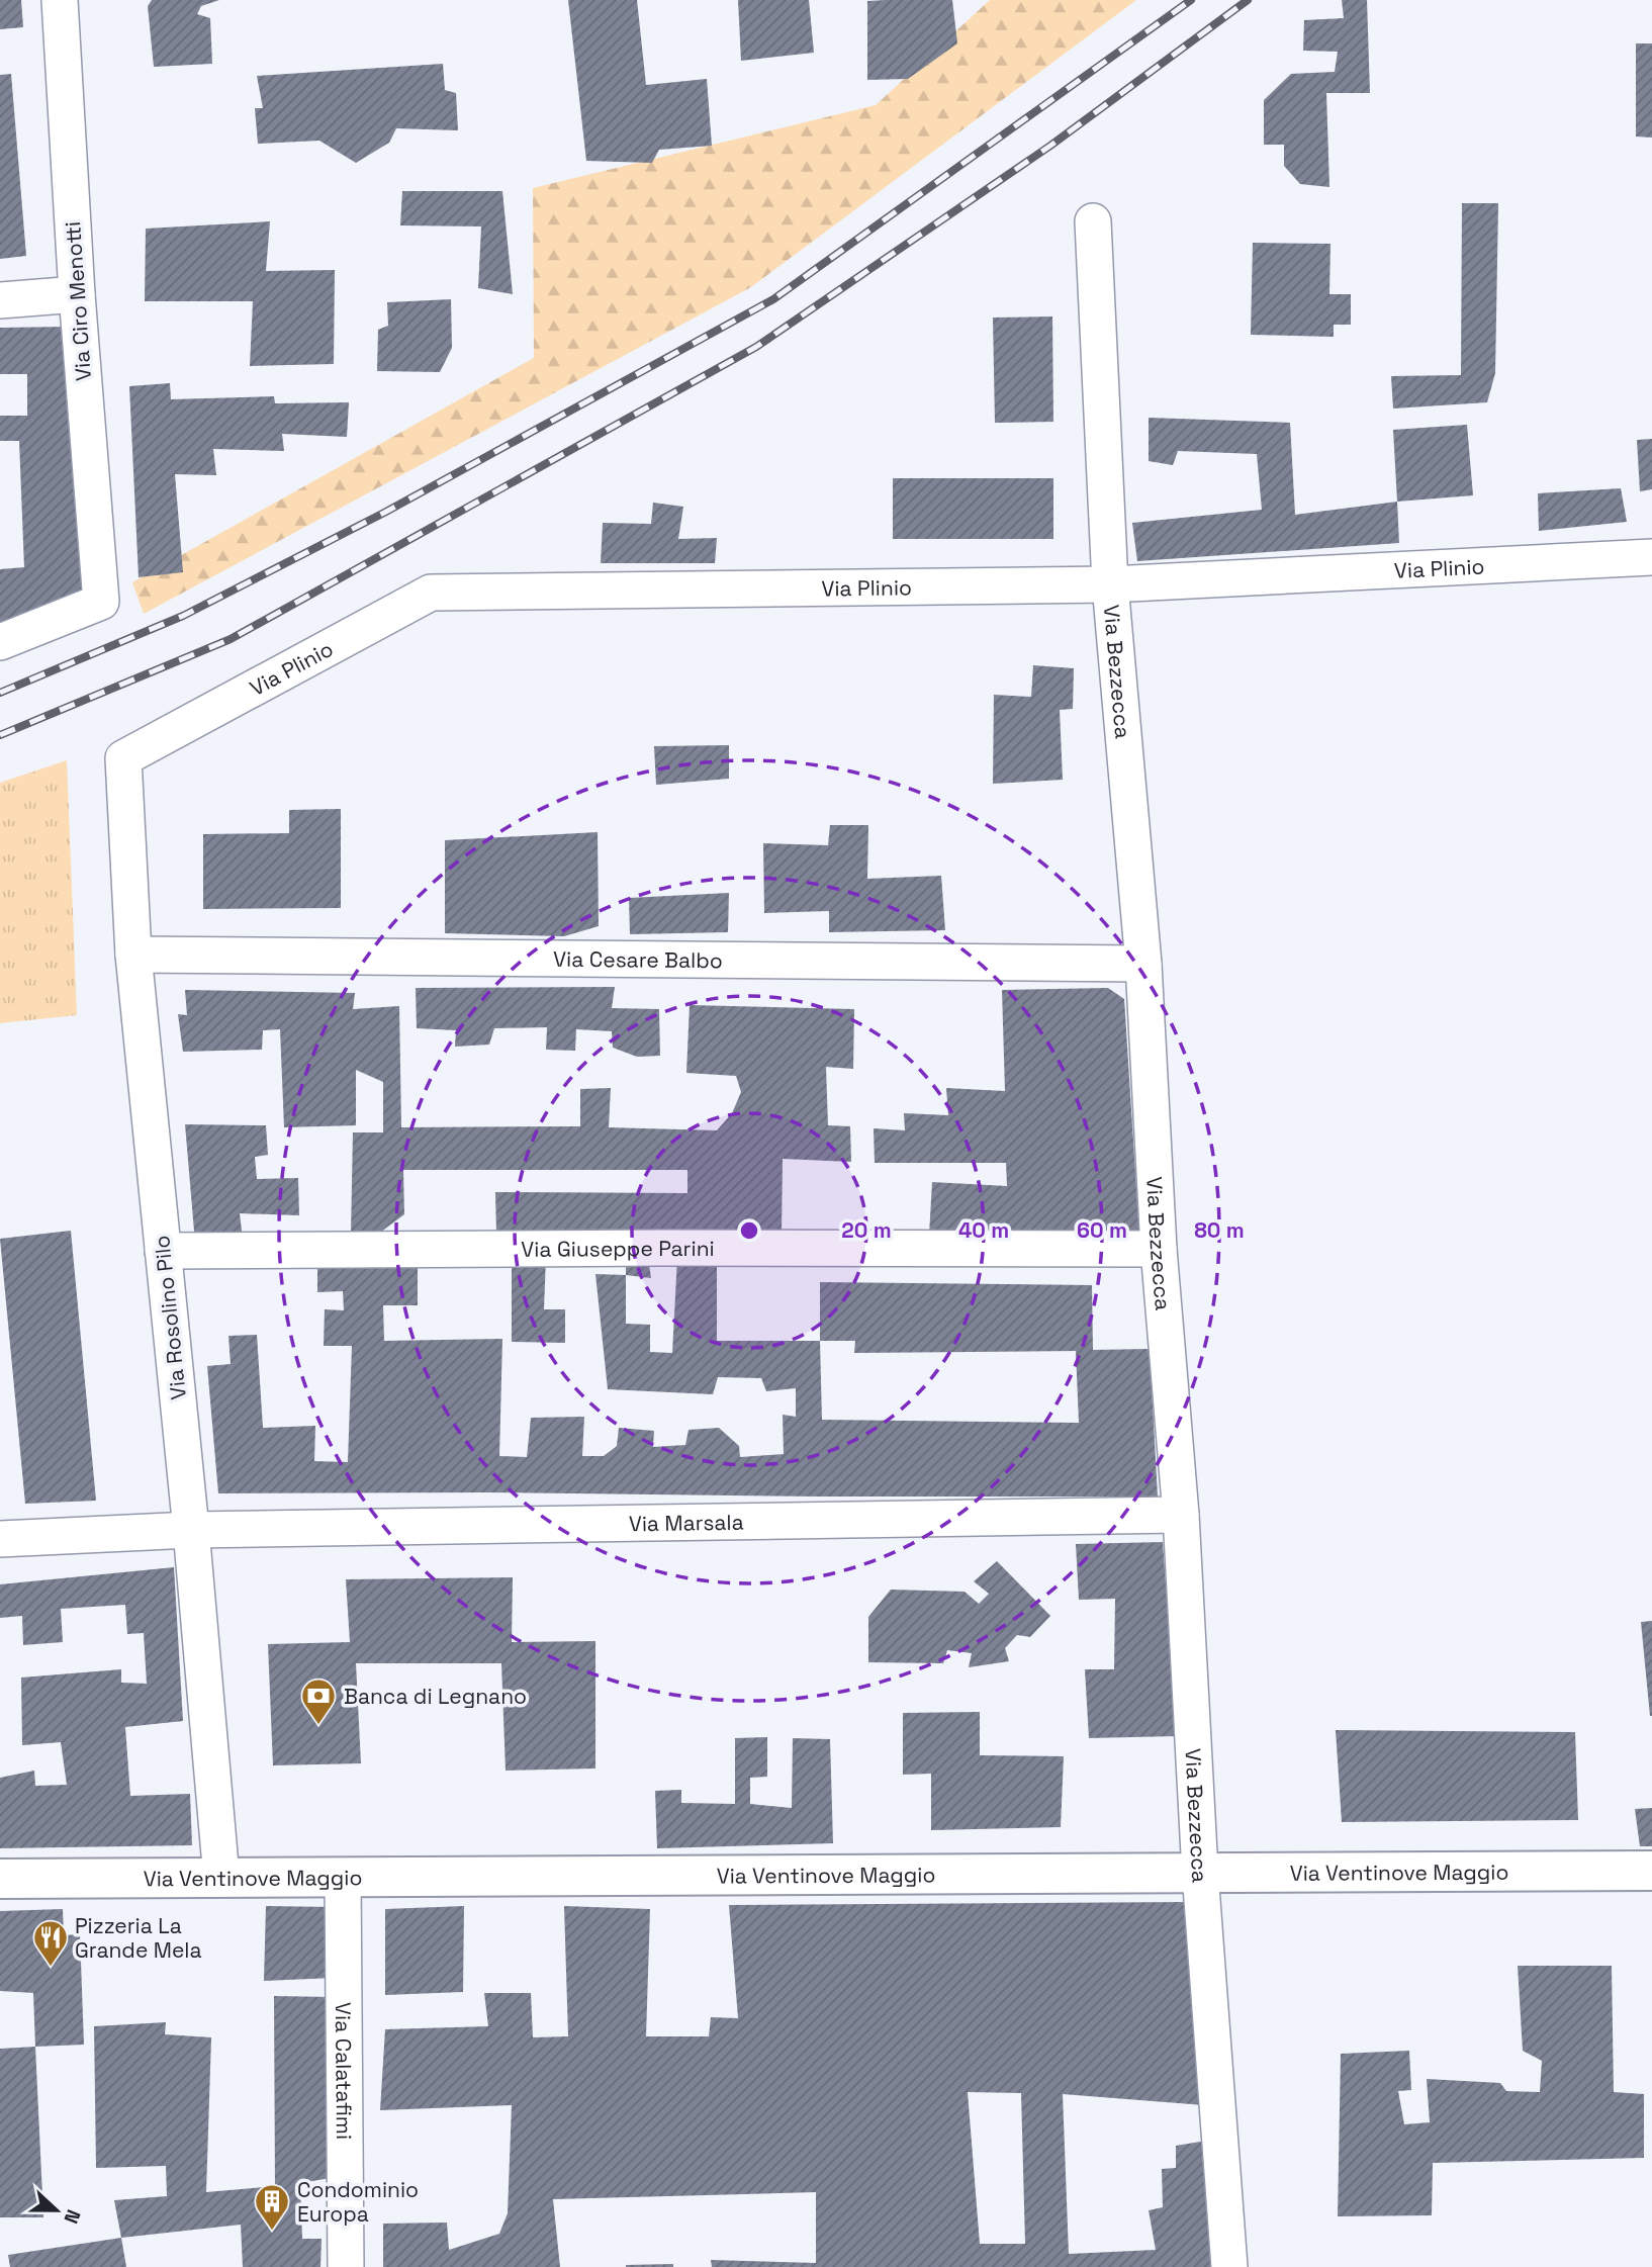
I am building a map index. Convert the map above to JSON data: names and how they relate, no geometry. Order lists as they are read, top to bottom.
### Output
{
  "streets": {
    "street": [
      "Via Ciro Menotti",
      "Via Plinio",
      "Via Bezzecca",
      "Via Cesare Balbo",
      "Via Giuseppe Parini",
      "Via Rosolino Pilo",
      "Via Marsala",
      "Via Ventinove Maggio",
      "Via Calatafimi"
    ]
  },
  "crossings": [
    ["Via Plinio", "Via Bezzecca"],
    ["Via Plinio", "Via Rosolino Pilo"],
    ["Via Bezzecca", "Via Cesare Balbo"],
    ["Via Bezzecca", "Via Giuseppe Parini"],
    ["Via Bezzecca", "Via Marsala"],
    ["Via Bezzecca", "Via Ventinove Maggio"],
    ["Via Cesare Balbo", "Via Rosolino Pilo"],
    ["Via Giuseppe Parini", "Via Rosolino Pilo"],
    ["Via Rosolino Pilo", "Via Marsala"],
    ["Via Rosolino Pilo", "Via Ventinove Maggio"],
    ["Via Ventinove Maggio", "Via Calatafimi"]
  ],
  "places": {
    "bank": ["Banca di Legnano"],
    "restaurant": ["Pizzeria La Grande Mela"],
    "building": ["Condominio Europa"]
  },
  "north": "right",
  "rings": [
    "20 m",
    "40 m",
    "60 m",
    "80 m"
  ]
}
